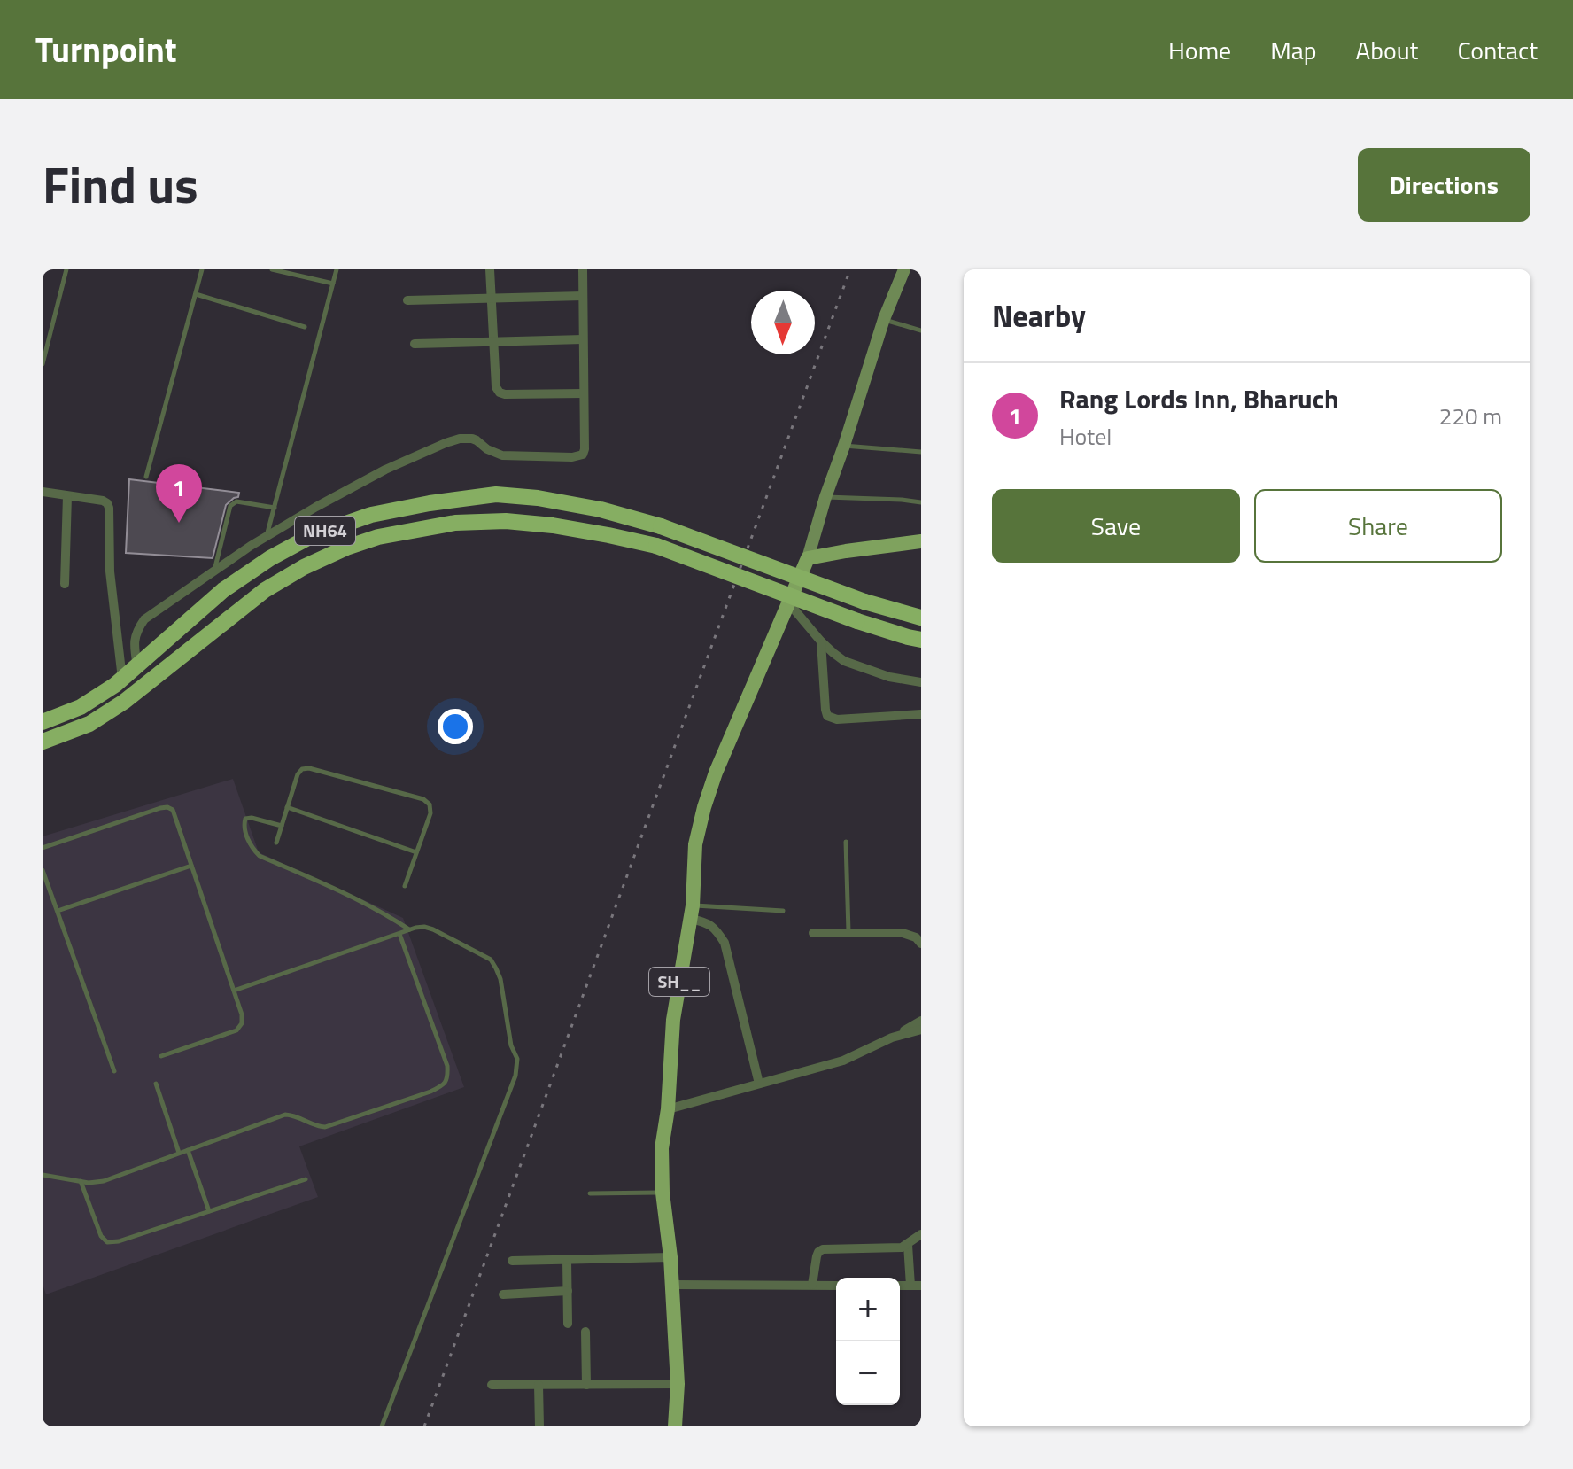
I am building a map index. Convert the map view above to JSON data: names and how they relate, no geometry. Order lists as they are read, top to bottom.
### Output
{
  "streets": {
    "highway": ["NH64"],
    "main road": ["SH__"]
  },
  "north": "bottom",
  "page": {
    "header": "Turnpoint",
    "nav": [
      "Home",
      "Map",
      "About",
      "Contact"
    ],
    "title": "Find us",
    "buttons": [
      "Directions",
      ["Save", "Share"]
    ],
    "heading": "Nearby",
    "list": [
      {
        "mark": "1",
        "name": "Rang Lords Inn, Bharuch",
        "note": "Hotel",
        "value": "220 m"
      }
    ],
    "pins": "1",
    "map_buttons": ["+", "−"]
  }
}
